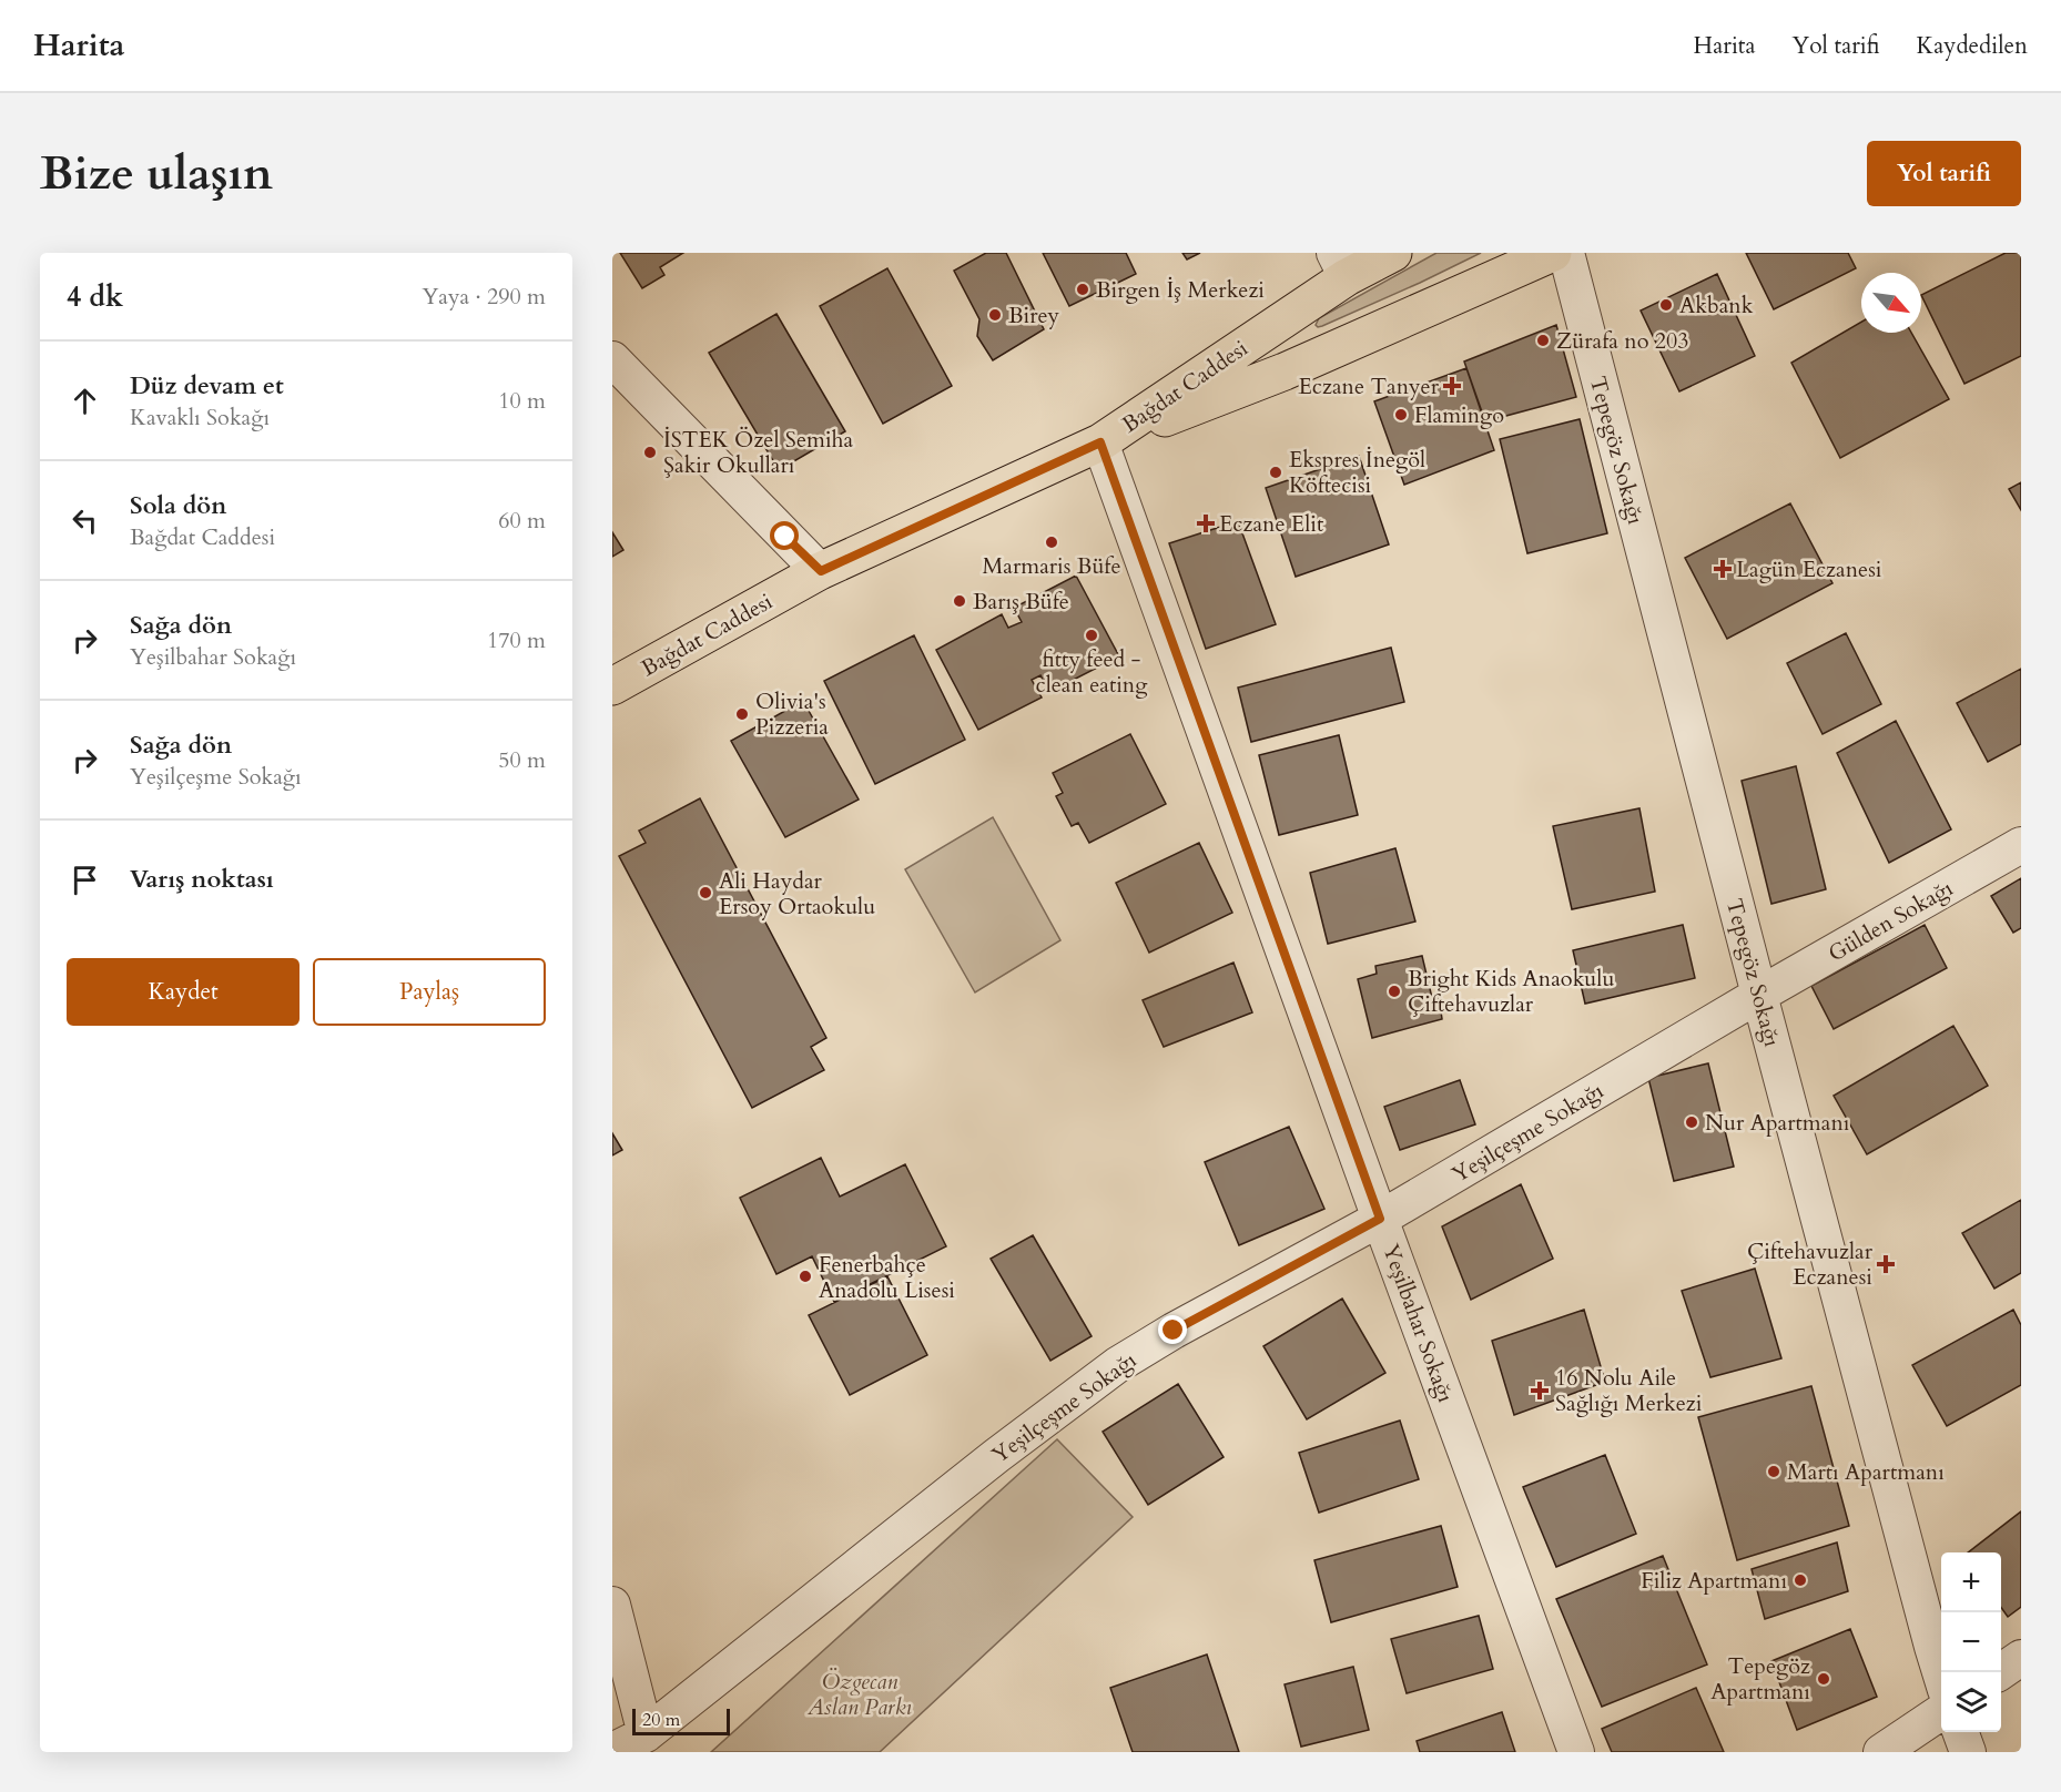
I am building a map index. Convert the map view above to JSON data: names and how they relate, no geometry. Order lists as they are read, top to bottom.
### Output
{
  "streets": {
    "main road": ["Bağdat Caddesi"],
    "street": [
      "Tepegöz Sokağı",
      "Gülden Sokağı",
      "Yeşilçeşme Sokağı",
      "Yeşilbahar Sokağı"
    ]
  },
  "crossings": [
    ["Bağdat Caddesi", "Yeşilbahar Sokağı"],
    ["Tepegöz Sokağı", "Gülden Sokağı"],
    ["Tepegöz Sokağı", "Yeşilçeşme Sokağı"],
    ["Gülden Sokağı", "Yeşilçeşme Sokağı"],
    ["Yeşilçeşme Sokağı", "Yeşilbahar Sokağı"]
  ],
  "parks": ["Özgecan Aslan Parkı"],
  "places": {
    "other": [
      "Birgen İş Merkezi",
      "Akbank",
      "Birey",
      "Zürafa no 203",
      "Flamingo",
      "İSTEK Özel Semiha Şakir Okulları",
      "Ekspres İnegöl Köftecisi",
      "Marmaris Büfe",
      "Barış Büfe",
      "fitty feed - clean eating",
      "Olivia's Pizzeria",
      "Ali Haydar Ersoy Ortaokulu",
      "Bright Kids Anaokulu Çiftehavuzlar",
      "Nur Apartmanı",
      "Fenerbahçe Anadolu Lisesi",
      "Martı Apartmanı",
      "Filiz Apartmanı",
      "Tepegöz Apartmanı"
    ],
    "health": [
      "Eczane Tanyer",
      "Eczane Elit",
      "Lagün Eczanesi",
      "Çiftehavuzlar Eczanesi",
      "16 Nolu Aile Sağlığı Merkezi"
    ]
  },
  "scale_bar": "20 m",
  "north": "bottom right",
  "page": {
    "header": "Harita",
    "nav": ["Harita", "Yol tarifi", "Kaydedilen"],
    "buttons": [
      "Yol tarifi",
      ["Kaydet", "Paylaş"]
    ],
    "title": "Bize ulaşın",
    "heading": ["4 dk", "Yaya · 290 m"],
    "list": [
      ["Düz devam et", "Kavaklı Sokağı", "10 m"],
      ["Sola dön", "Bağdat Caddesi", "60 m"],
      ["Sağa dön", "Yeşilbahar Sokağı", "170 m"],
      ["Sağa dön", "Yeşilçeşme Sokağı", "50 m"],
      "Varış noktası"
    ],
    "map_buttons": ["+", "−"],
    "scale": "20 m"
  }
}
